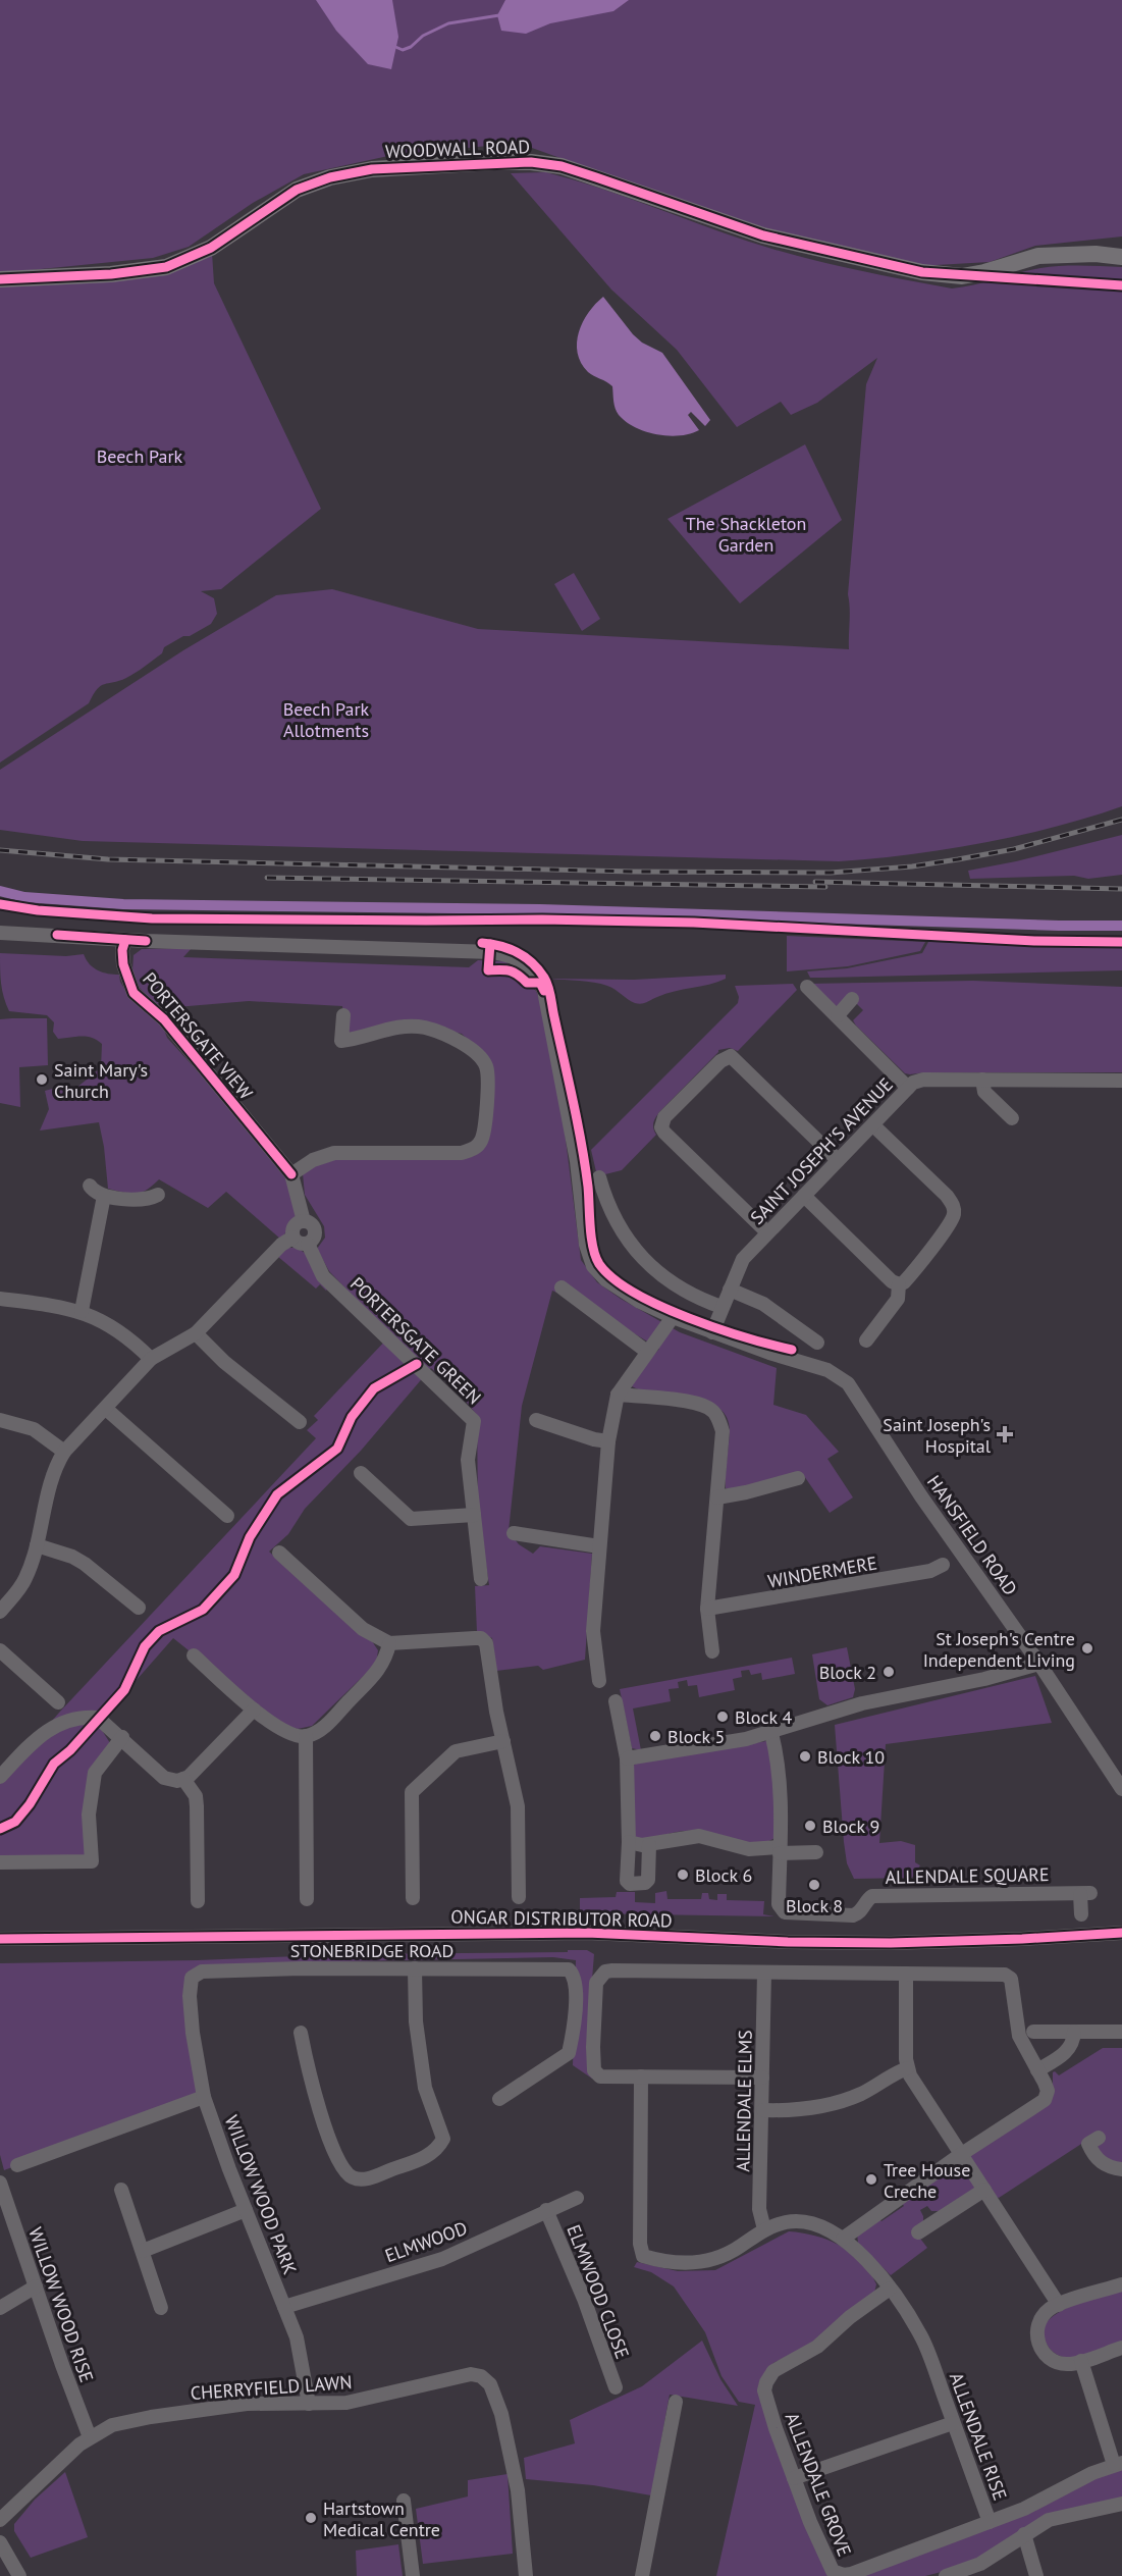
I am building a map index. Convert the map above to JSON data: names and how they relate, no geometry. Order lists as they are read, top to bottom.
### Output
{
  "streets": {
    "main road": ["WOODWALL ROAD"],
    "street": [
      "PORTERSGATE VIEW",
      "SAINT JOSEPH'S AVENUE",
      "PORTERSGATE GREEN",
      "HANSFIELD ROAD",
      "WINDERMERE",
      "ALLENDALE SQUARE",
      "ONGAR DISTRIBUTOR ROAD",
      "STONEBRIDGE ROAD",
      "ALLENDALE ELMS",
      "WILLOW WOOD PARK",
      "ELMWOOD",
      "ELMWOOD CLOSE",
      "WILLOW WOOD RISE",
      "CHERRYFIELD LAWN",
      "ALLENDALE RISE",
      "ALLENDALE GROVE"
    ]
  },
  "crossings": [
    ["PORTERSGATE VIEW", "PORTERSGATE GREEN"],
    ["PORTERSGATE VIEW", "HANSFIELD ROAD"],
    ["SAINT JOSEPH'S AVENUE", "HANSFIELD ROAD"],
    ["STONEBRIDGE ROAD", "WILLOW WOOD PARK"],
    ["ALLENDALE ELMS", "ALLENDALE RISE"],
    ["WILLOW WOOD PARK", "ELMWOOD"],
    ["WILLOW WOOD PARK", "CHERRYFIELD LAWN"],
    ["ELMWOOD", "ELMWOOD CLOSE"],
    ["WILLOW WOOD RISE", "CHERRYFIELD LAWN"],
    ["ALLENDALE RISE", "ALLENDALE GROVE"]
  ],
  "parks": ["Beech Park", "The Shackleton Garden", "Beech Park Allotments"],
  "places": {
    "other": [
      "Saint Mary's Church",
      "St Joseph's Centre Independent Living",
      "Block 2",
      "Block 4",
      "Block 5",
      "Block 10",
      "Block 9",
      "Block 6",
      "Block 8",
      "Tree House Creche",
      "Hartstown Medical Centre"
    ],
    "health": ["Saint Joseph's Hospital"]
  }
}
